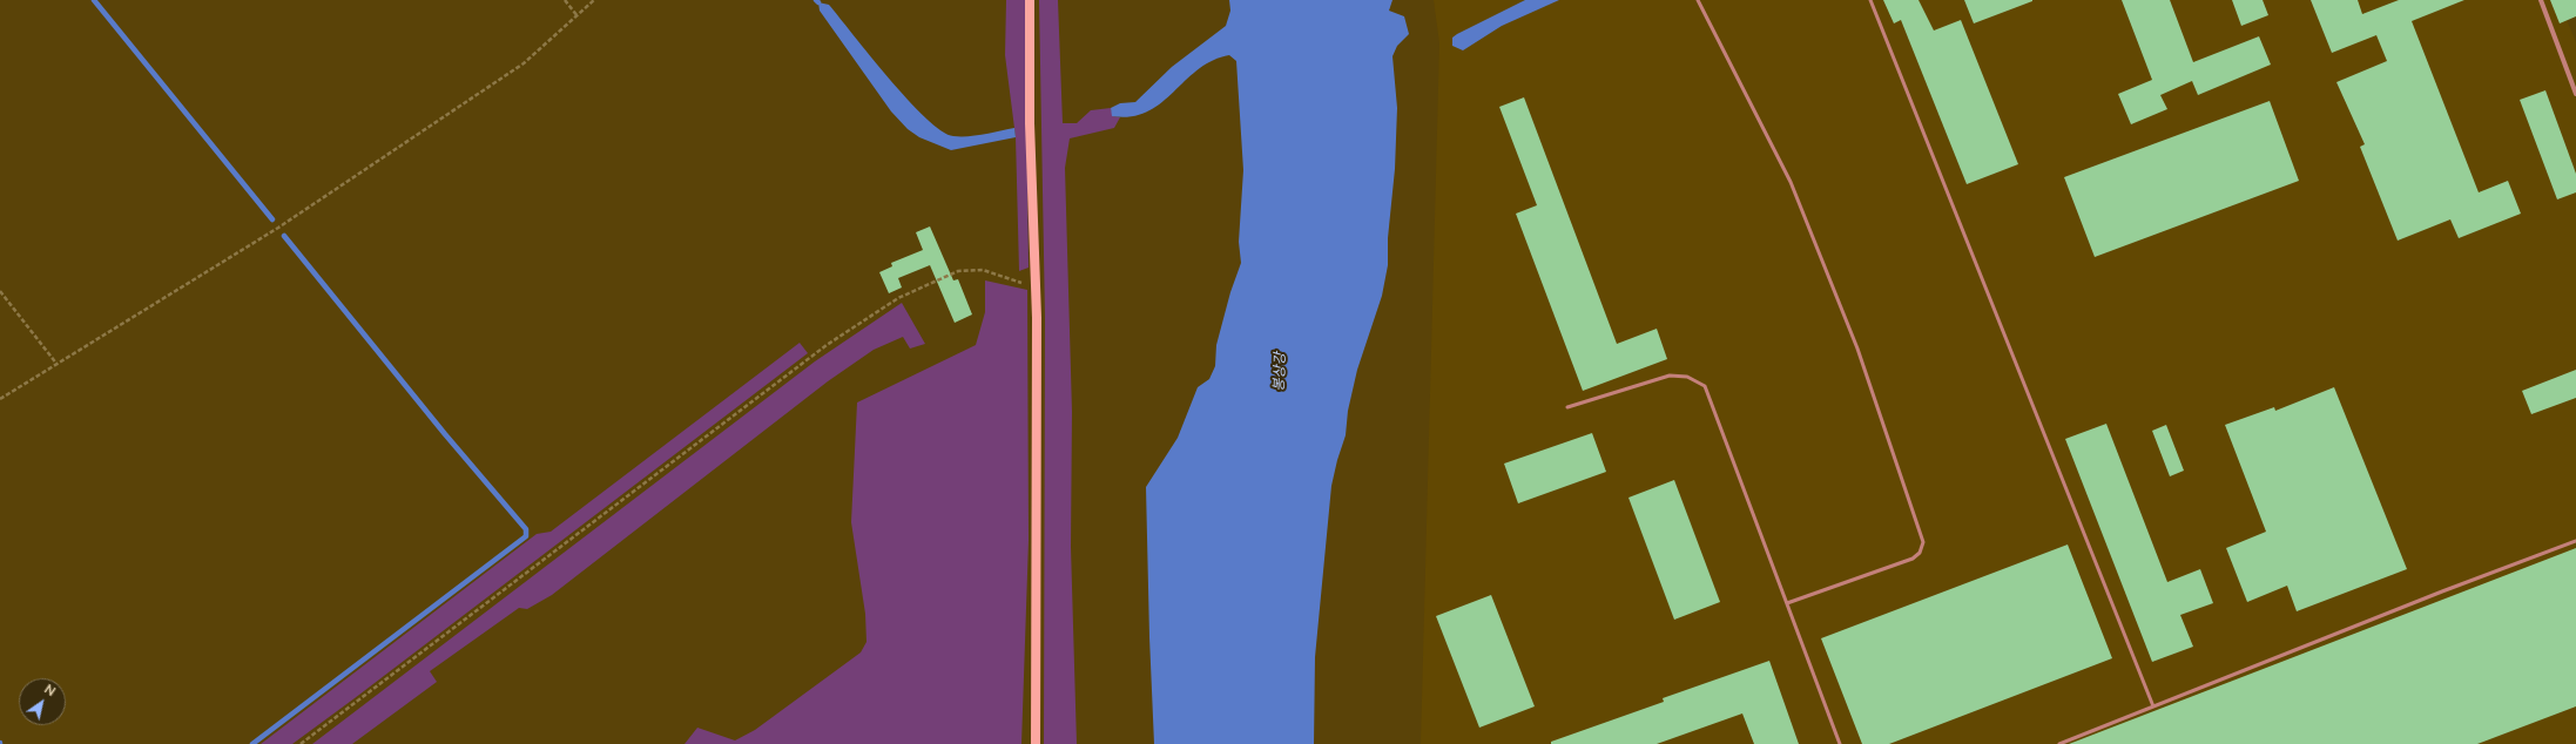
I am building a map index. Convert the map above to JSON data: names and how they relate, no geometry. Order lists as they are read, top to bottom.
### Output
{
  "water": ["봉상강"],
  "north": "top right"
}
